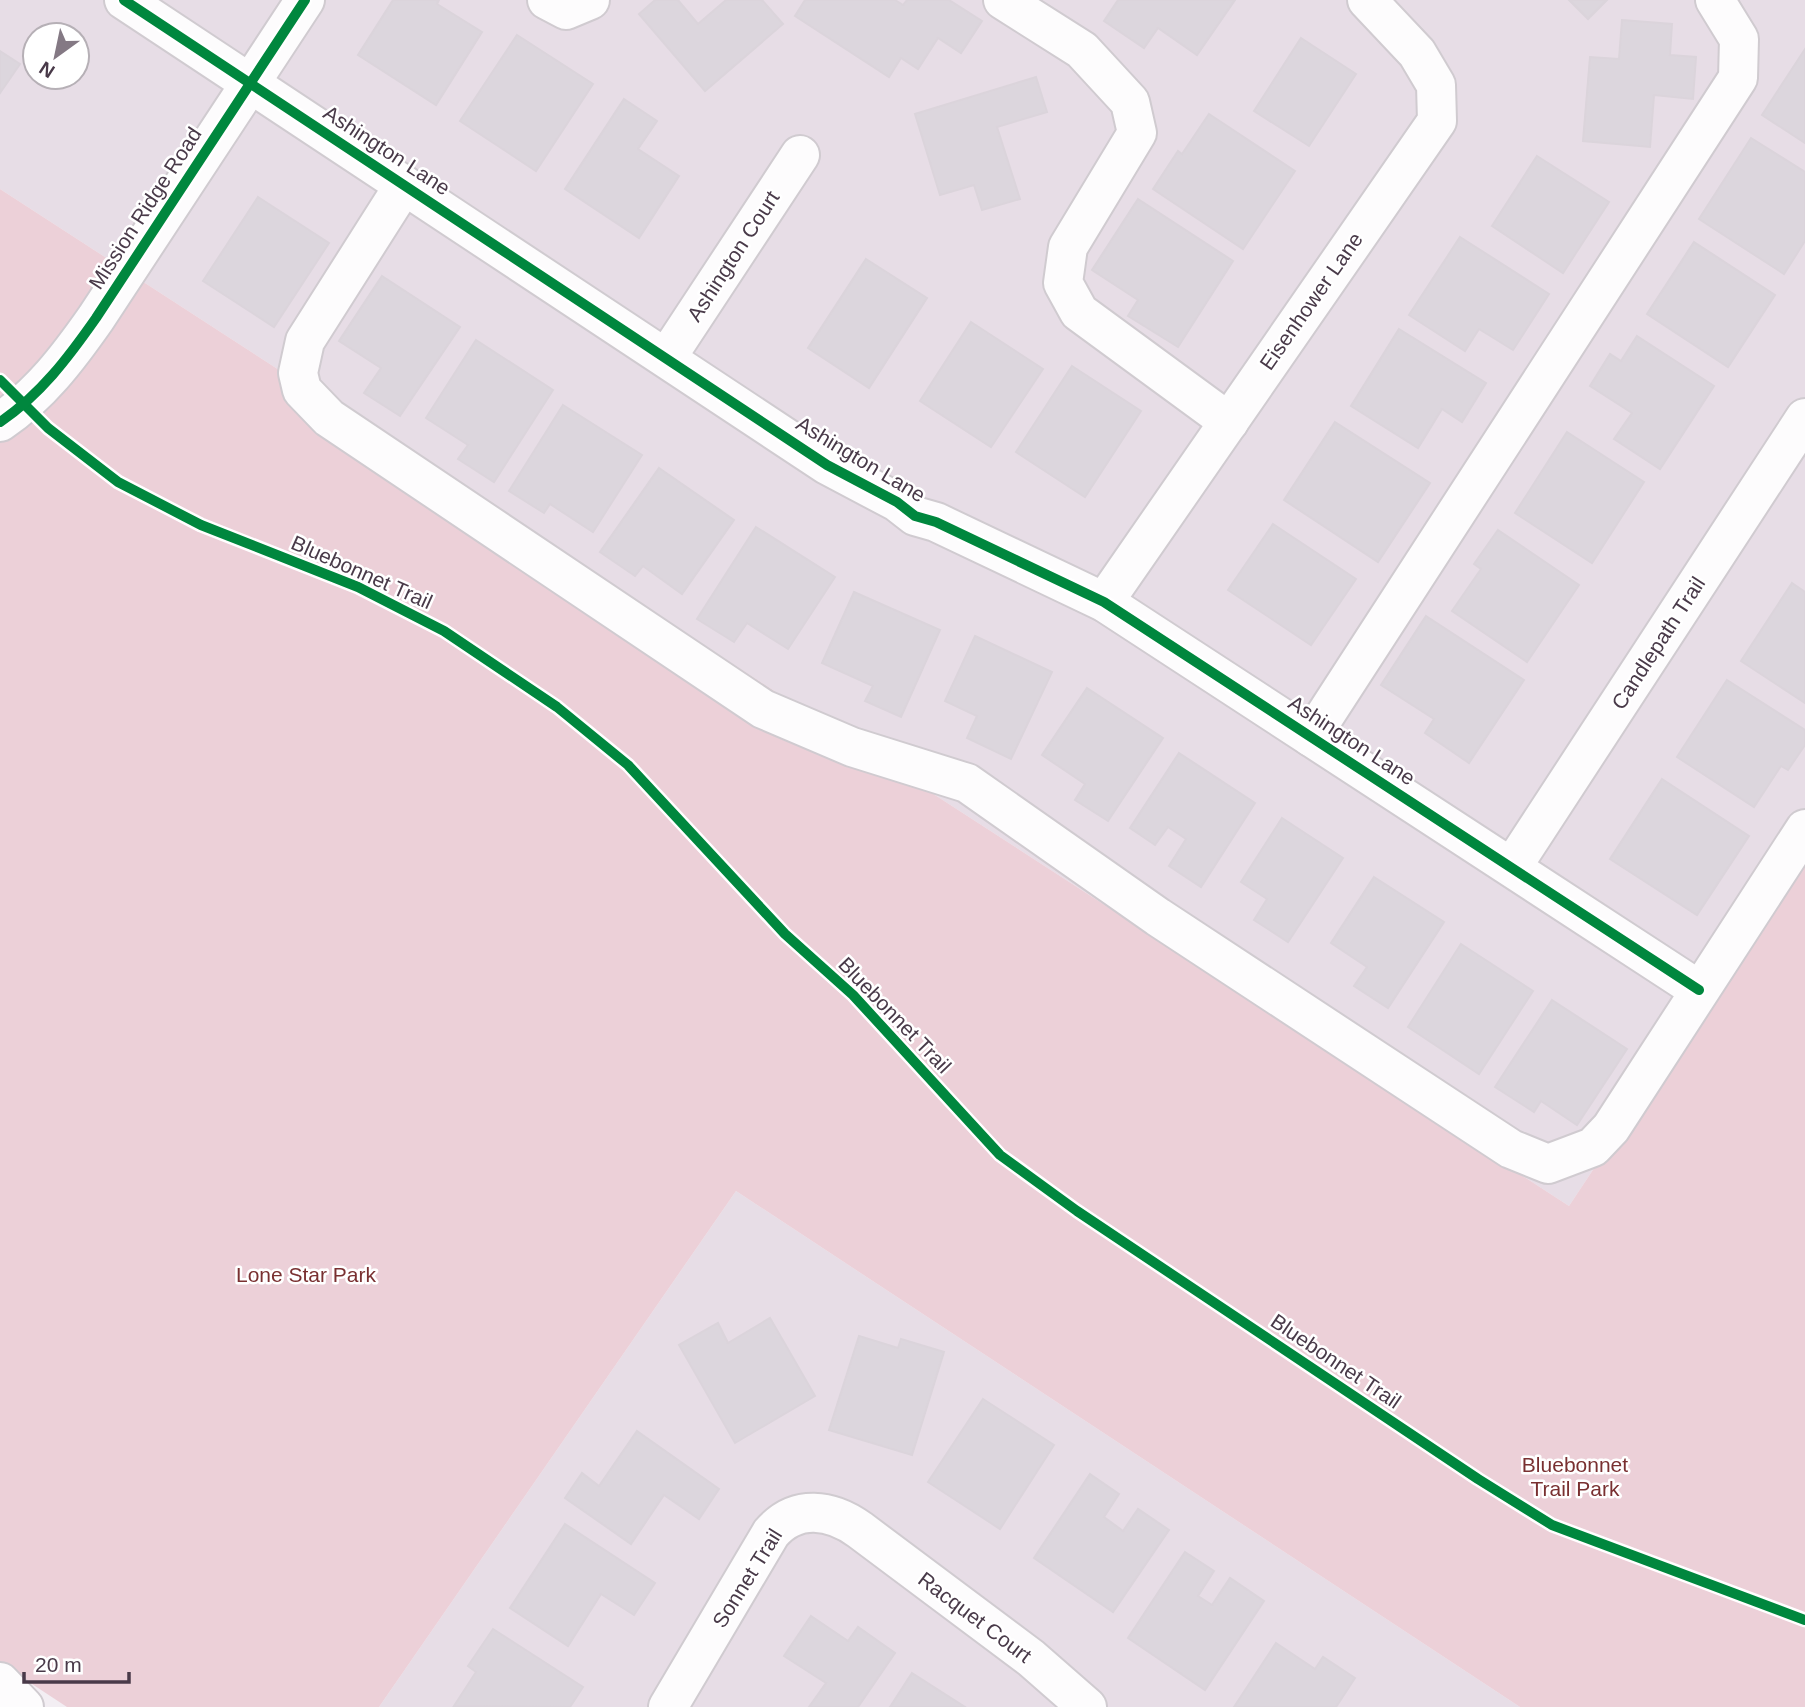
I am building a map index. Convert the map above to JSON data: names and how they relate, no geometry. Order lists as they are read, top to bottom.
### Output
{
  "streets": {
    "street": [
      "Ashington Lane",
      "Mission Ridge Road",
      "Ashington Court",
      "Eisenhower Lane",
      "Candlepath Trail",
      "Sonnet Trail",
      "Racquet Court"
    ],
    "cycle path": ["Bluebonnet Trail"]
  },
  "crossings": [
    ["Ashington Lane", "Mission Ridge Road"],
    ["Ashington Lane", "Ashington Court"],
    ["Ashington Lane", "Eisenhower Lane"],
    ["Ashington Lane", "Candlepath Trail"],
    ["Sonnet Trail", "Racquet Court"]
  ],
  "parks": ["Lone Star Park", "Bluebonnet Trail Park"],
  "scale_bar": "20 m",
  "north": "bottom left"
}
